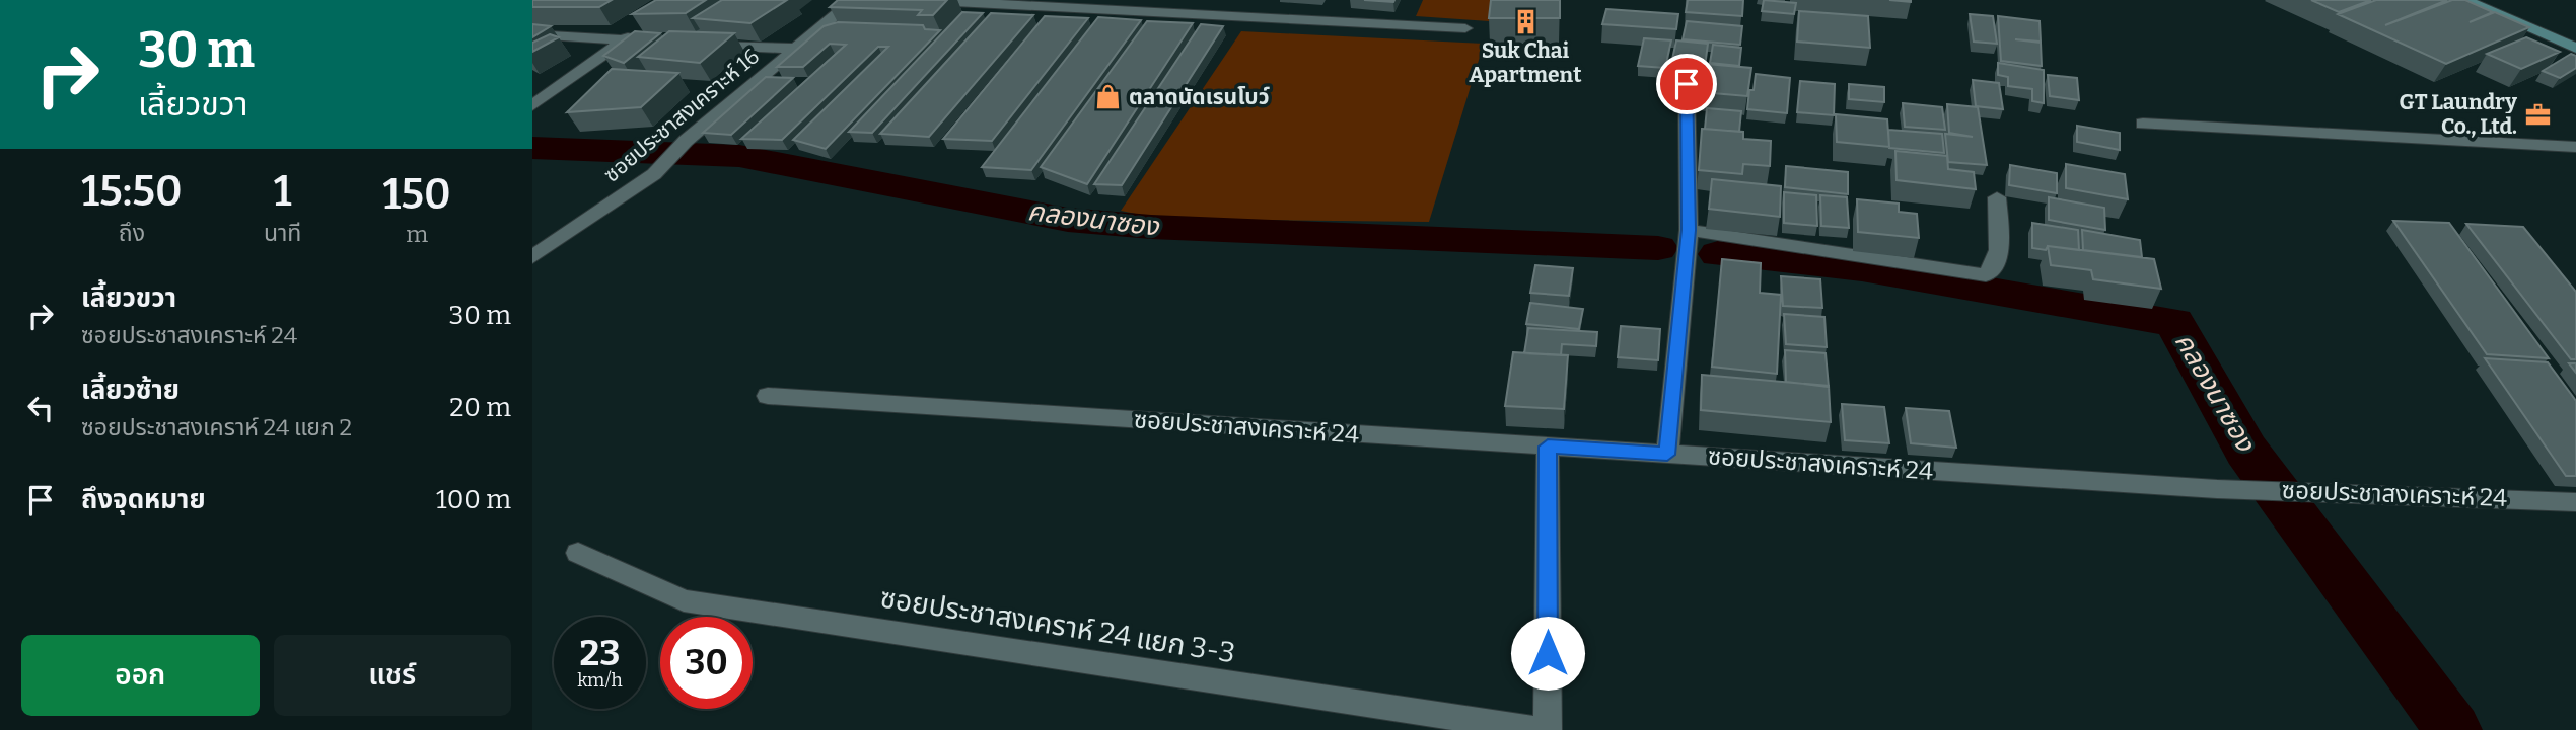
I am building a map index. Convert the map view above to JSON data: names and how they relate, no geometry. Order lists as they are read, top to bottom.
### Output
{
  "streets": {
    "street": ["ซอยประชาสงเคราะห์ 16", "ซอยประชาสงเคราะห์ 24", "ซอยประชาสงเคราห์ 24 แยก 3-3"]
  },
  "water": ["คลองนาซอง"],
  "places": {
    "building": ["Suk Chai Apartment"],
    "shop": ["ตลาดนัดเรนโบว์"],
    "office": ["GT Laundry Co., Ltd."]
  },
  "page": {
    "turn": ["30 m", "เลี้ยวขวา"],
    "eta": [
      "15:50",
      "ถึง",
      "1",
      "นาที",
      "150",
      "m"
    ],
    "list": [
      {
        "name": "เลี้ยวขวา",
        "note": "ซอยประชาสงเคราะห์ 24",
        "value": "30 m"
      },
      {
        "name": "เลี้ยวซ้าย",
        "note": "ซอยประชาสงเคราห์ 24 แยก 2",
        "value": "20 m"
      },
      {
        "name": "ถึงจุดหมาย",
        "value": "100 m"
      }
    ],
    "speed": "23 km/h",
    "limit": "30",
    "buttons": ["ออก", "แชร์"]
  }
}
